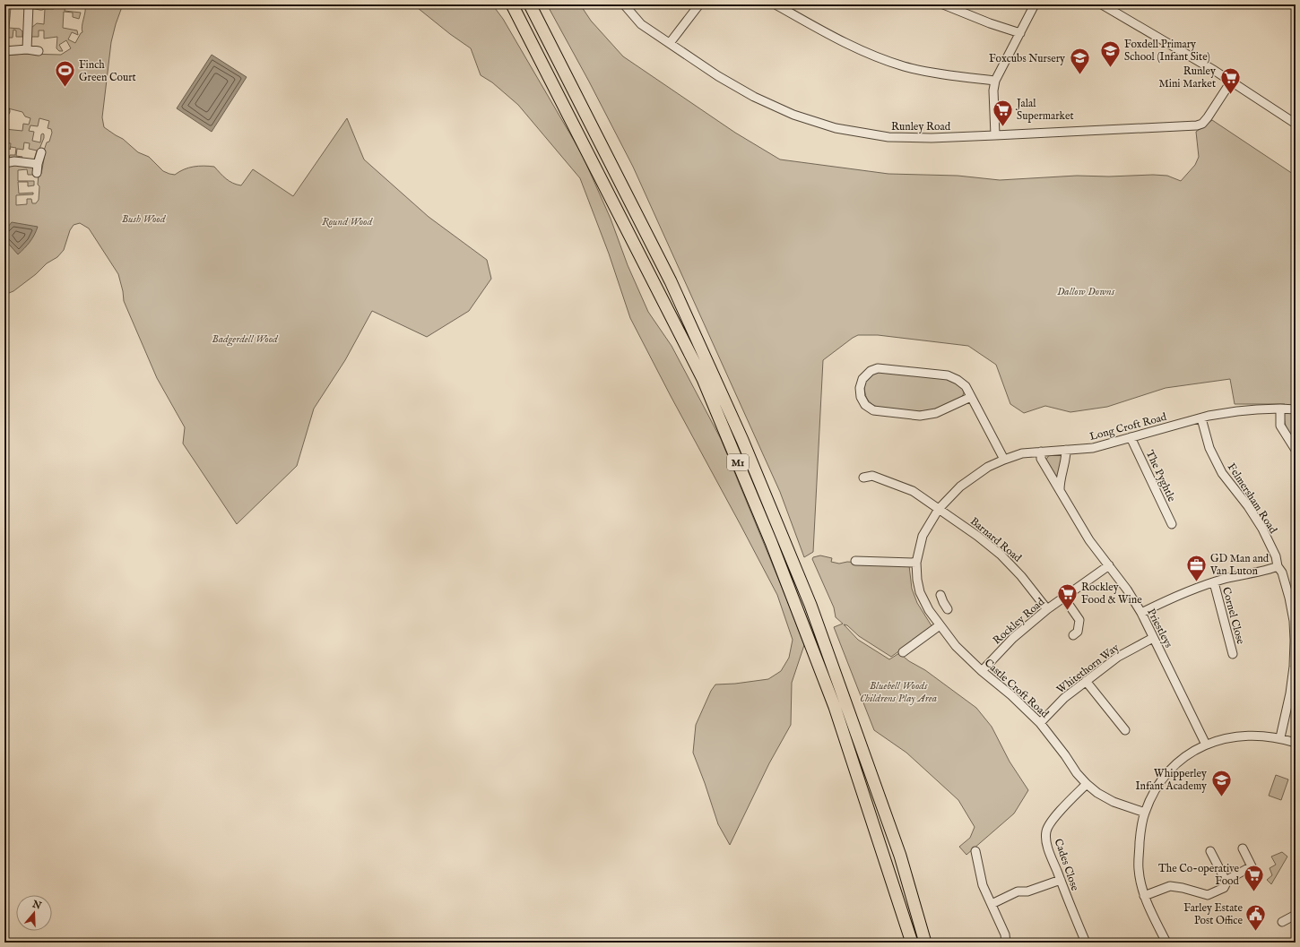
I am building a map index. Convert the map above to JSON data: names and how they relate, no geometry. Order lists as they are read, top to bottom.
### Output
{
  "streets": {
    "highway": ["M1"],
    "street": [
      "Runley Road",
      "Long Croft Road",
      "The Pyghtle",
      "Felmersham Road",
      "Barnard Road",
      "Cornel Close",
      "Rockley Road",
      "Priestleys",
      "Whitethorn Way",
      "Castle Croft Road",
      "Cades Close"
    ]
  },
  "crossings": [
    ["Long Croft Road", "The Pyghtle"],
    ["Long Croft Road", "Felmersham Road"],
    ["Long Croft Road", "Barnard Road"],
    ["Long Croft Road", "Priestleys"],
    ["Long Croft Road", "Castle Croft Road"],
    ["Barnard Road", "Rockley Road"],
    ["Barnard Road", "Castle Croft Road"],
    ["Rockley Road", "Priestleys"],
    ["Rockley Road", "Castle Croft Road"],
    ["Priestleys", "Whitethorn Way"],
    ["Whitethorn Way", "Castle Croft Road"],
    ["Castle Croft Road", "Cades Close"]
  ],
  "parks": [
    "Bush Wood",
    "Round Wood",
    "Dallow Downs",
    "Badgerdell Wood",
    "Bluebell Woods Childrens Play Area"
  ],
  "places": {
    "school or university": ["Foxdell Primary School (Infant Site)", "Foxcubs Nursery", "Whipperley Infant Academy"],
    "sports": ["Finch Green Court"],
    "supermarket": [
      "Runley Mini Market",
      "Jalal Supermarket",
      "Rockley Food & Wine",
      "The Co-operative Food"
    ],
    "office": ["GD Man and Van Luton"],
    "public building": ["Farley Estate Post Office"]
  },
  "north": "top"
}
